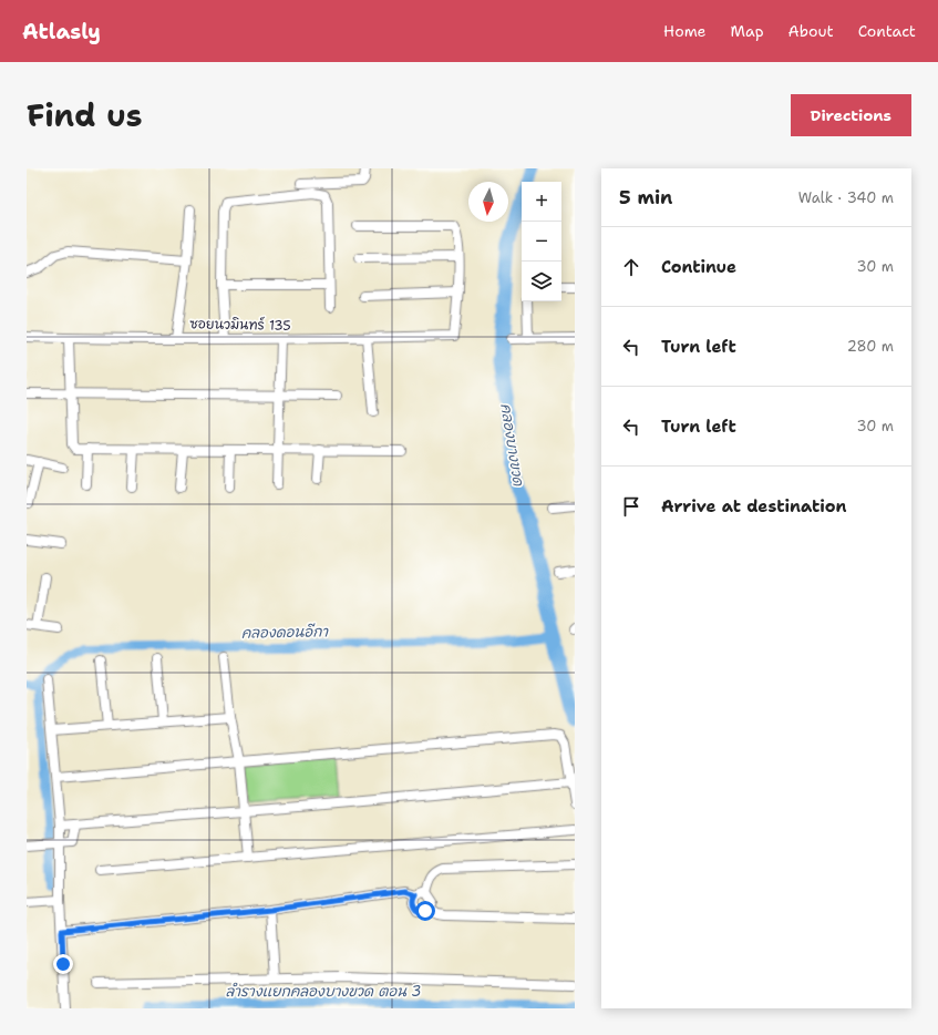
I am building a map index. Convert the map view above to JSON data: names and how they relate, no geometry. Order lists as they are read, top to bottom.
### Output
{
  "streets": {
    "street": ["ซอยนวมินทร์ 135"]
  },
  "water": ["คลองบางขวด", "คลองดอนอีกา", "ลำรางแยกคลองบางขวด ตอน 3"],
  "north": "bottom",
  "page": {
    "header": "Atlasly",
    "nav": [
      "Home",
      "Map",
      "About",
      "Contact"
    ],
    "title": "Find us",
    "buttons": "Directions",
    "heading": ["5 min", "Walk · 340 m"],
    "map_buttons": ["+", "−"],
    "list": [
      ["Continue", "30 m"],
      ["Turn left", "280 m"],
      ["Turn left", "30 m"],
      "Arrive at destination"
    ]
  }
}
